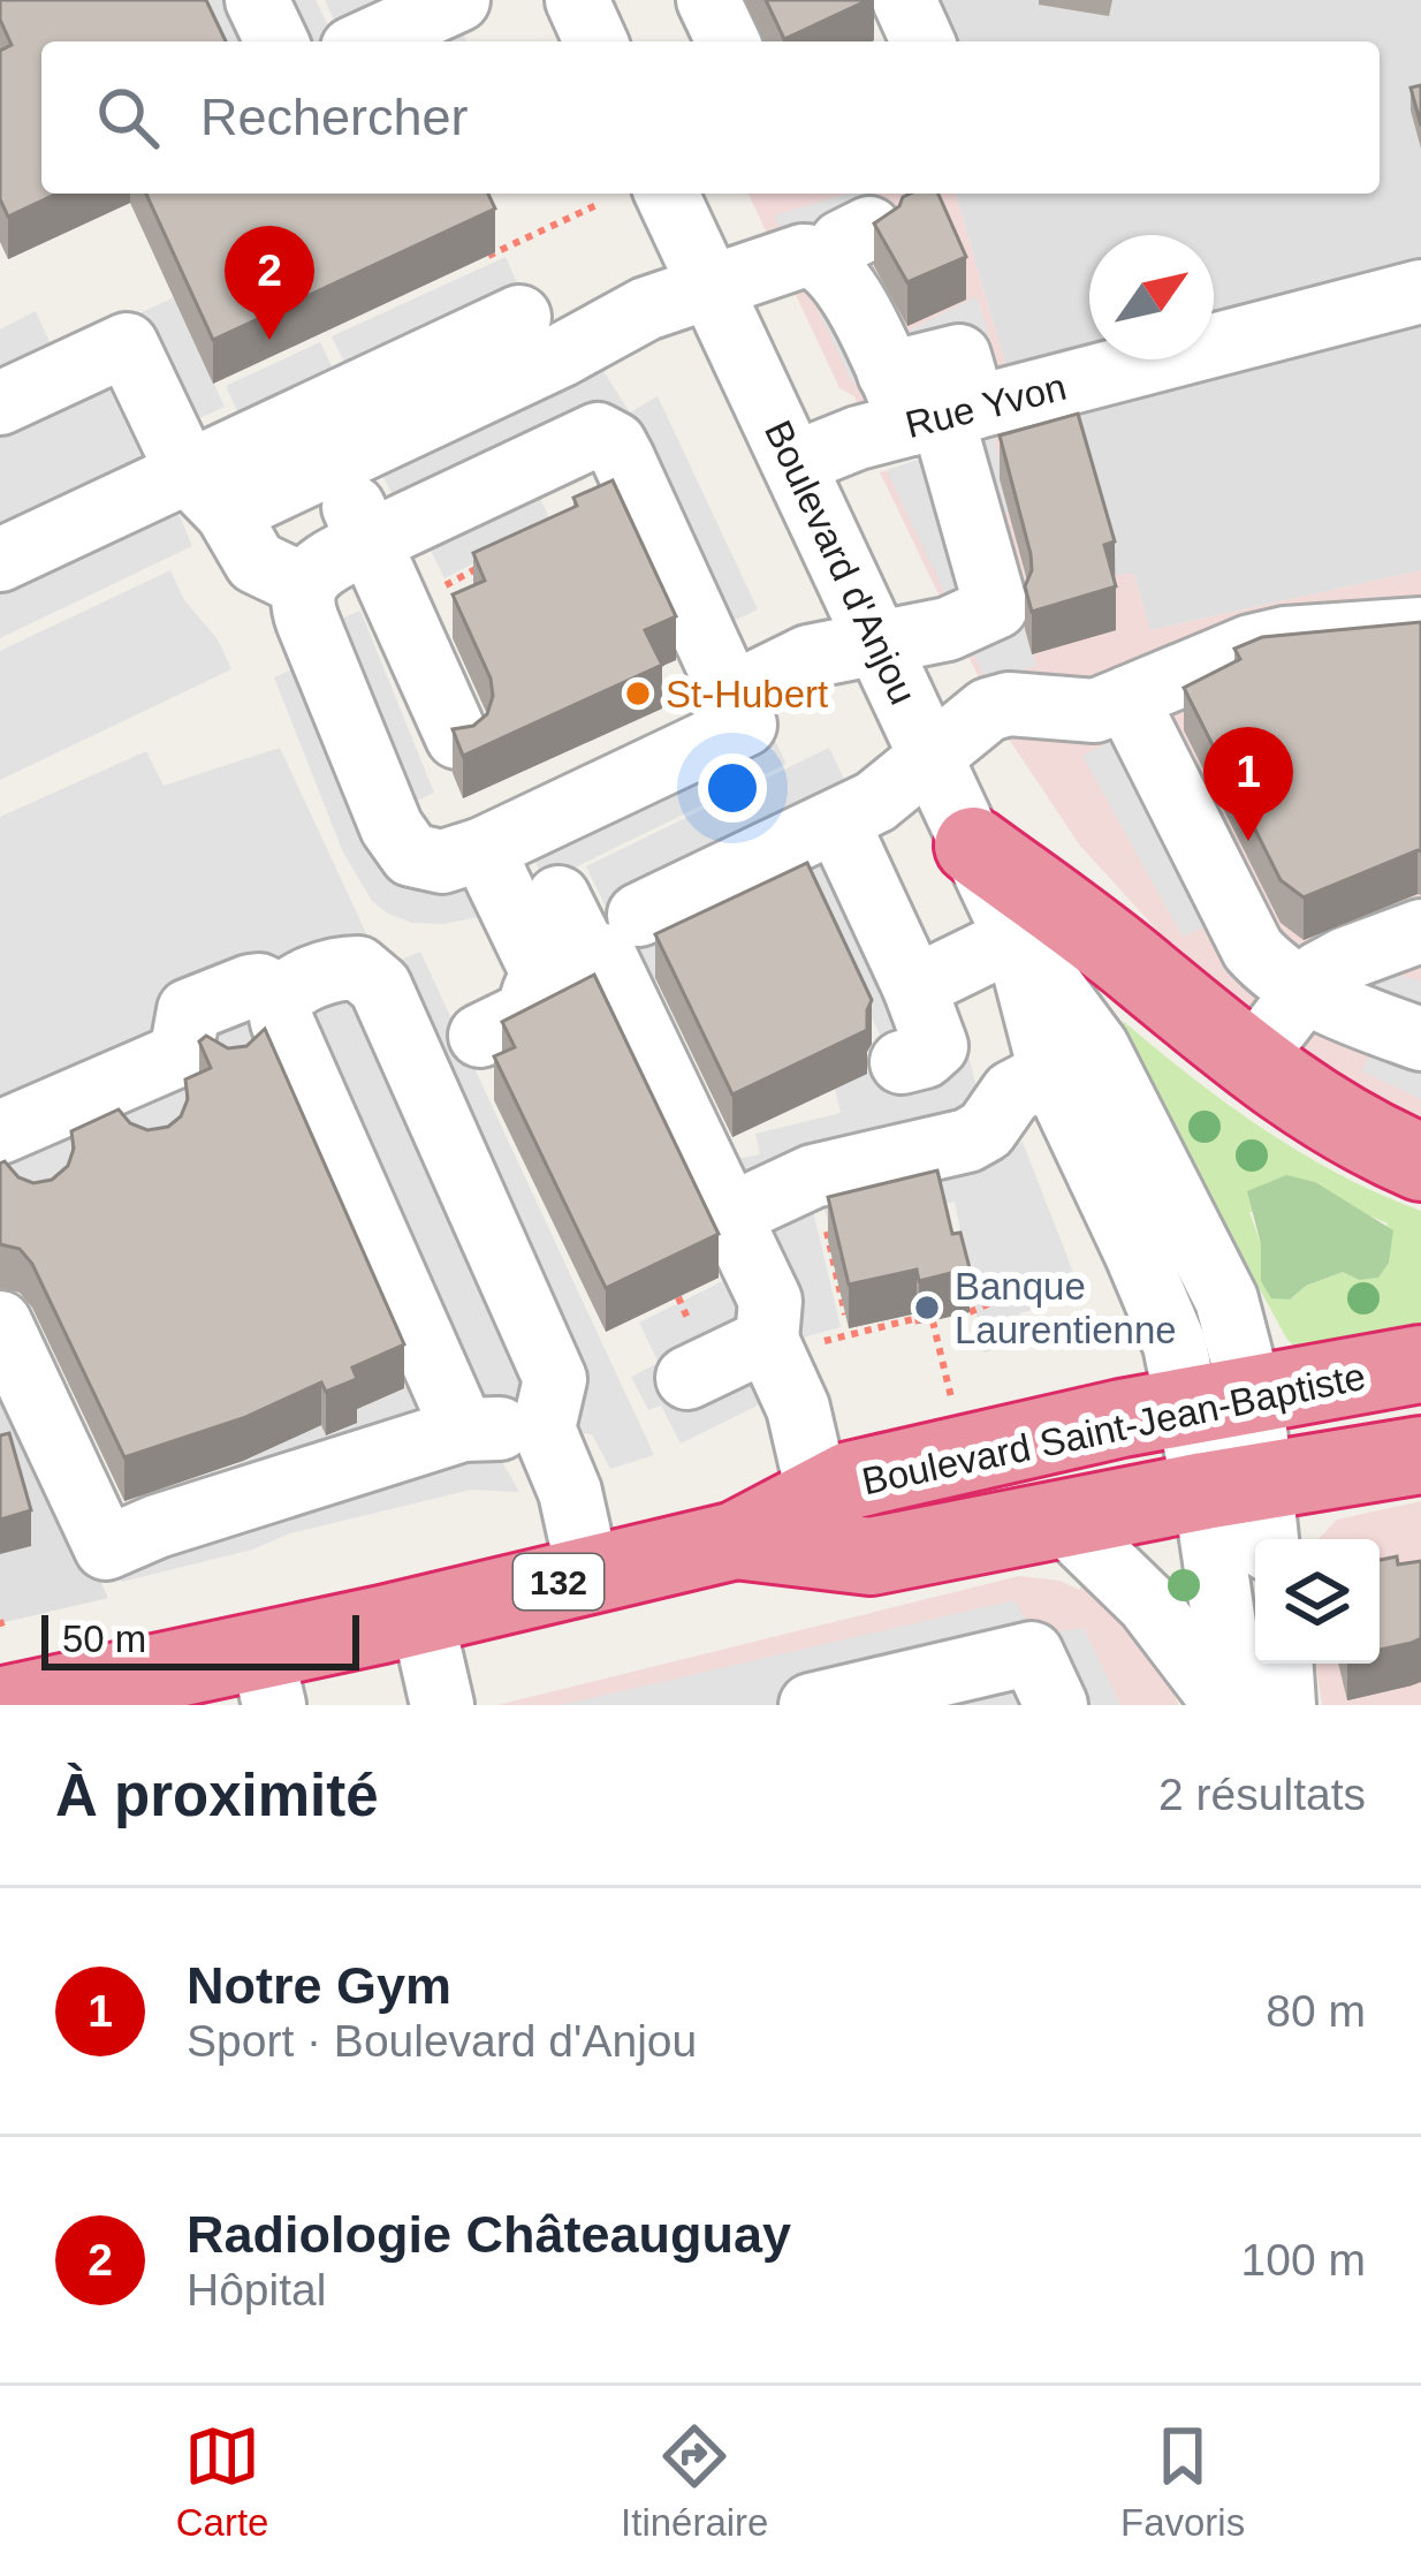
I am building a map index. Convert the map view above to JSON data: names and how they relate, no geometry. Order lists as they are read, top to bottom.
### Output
{
  "streets": {
    "highway": ["Boulevard Saint-Jean-Baptiste", "132"],
    "street": ["Rue Yvon", "Boulevard d'Anjou"]
  },
  "crossings": [
    ["Rue Yvon", "Boulevard d'Anjou"],
    ["Boulevard d'Anjou", "Boulevard Saint-Jean-Baptiste"]
  ],
  "places": ["St-Hubert", "Banque Laurentienne"],
  "scale_bar": "50 m",
  "north": "top right",
  "page": {
    "search": "Rechercher",
    "pins": ["2", "1"],
    "scale": "50 m",
    "heading": ["À proximité", "2 résultats"],
    "list": [
      {
        "mark": "1",
        "name": "Notre Gym",
        "note": "Sport · Boulevard d'Anjou",
        "value": "80 m"
      },
      {
        "mark": "2",
        "name": "Radiologie Châteauguay",
        "note": "Hôpital",
        "value": "100 m"
      }
    ],
    "nav": ["Carte", "Itinéraire", "Favoris"]
  }
}
